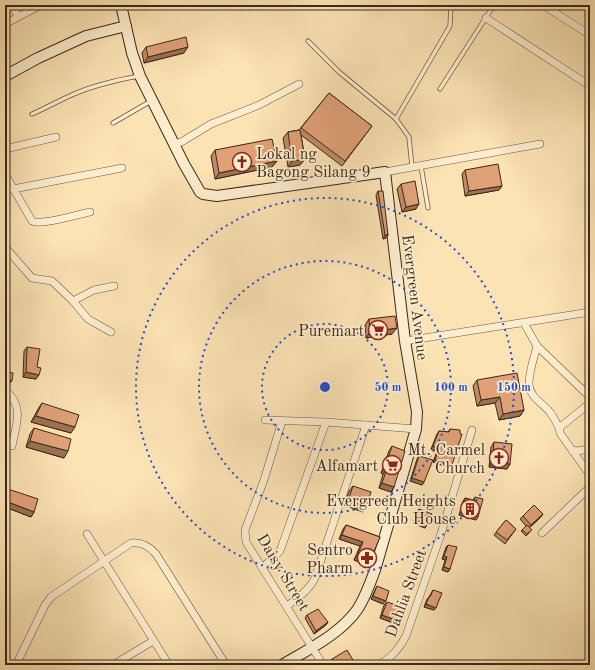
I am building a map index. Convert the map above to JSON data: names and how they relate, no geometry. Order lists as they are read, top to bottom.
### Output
{
  "streets": {
    "street": ["Evergreen Avenue", "Daisy Street", "Dahlia Street"]
  },
  "crossings": [
    ["Evergreen Avenue", "Daisy Street"]
  ],
  "places": {
    "church": ["Lokal ng Bagong Silang 9", "Mt. Carmel Church"],
    "supermarket": ["Puremart", "Alfamart"],
    "building": ["Evergreen Heights Club House"],
    "pharmacy": ["Sentro Pharm"]
  },
  "rings": ["50 m", "100 m", "150 m"]
}
